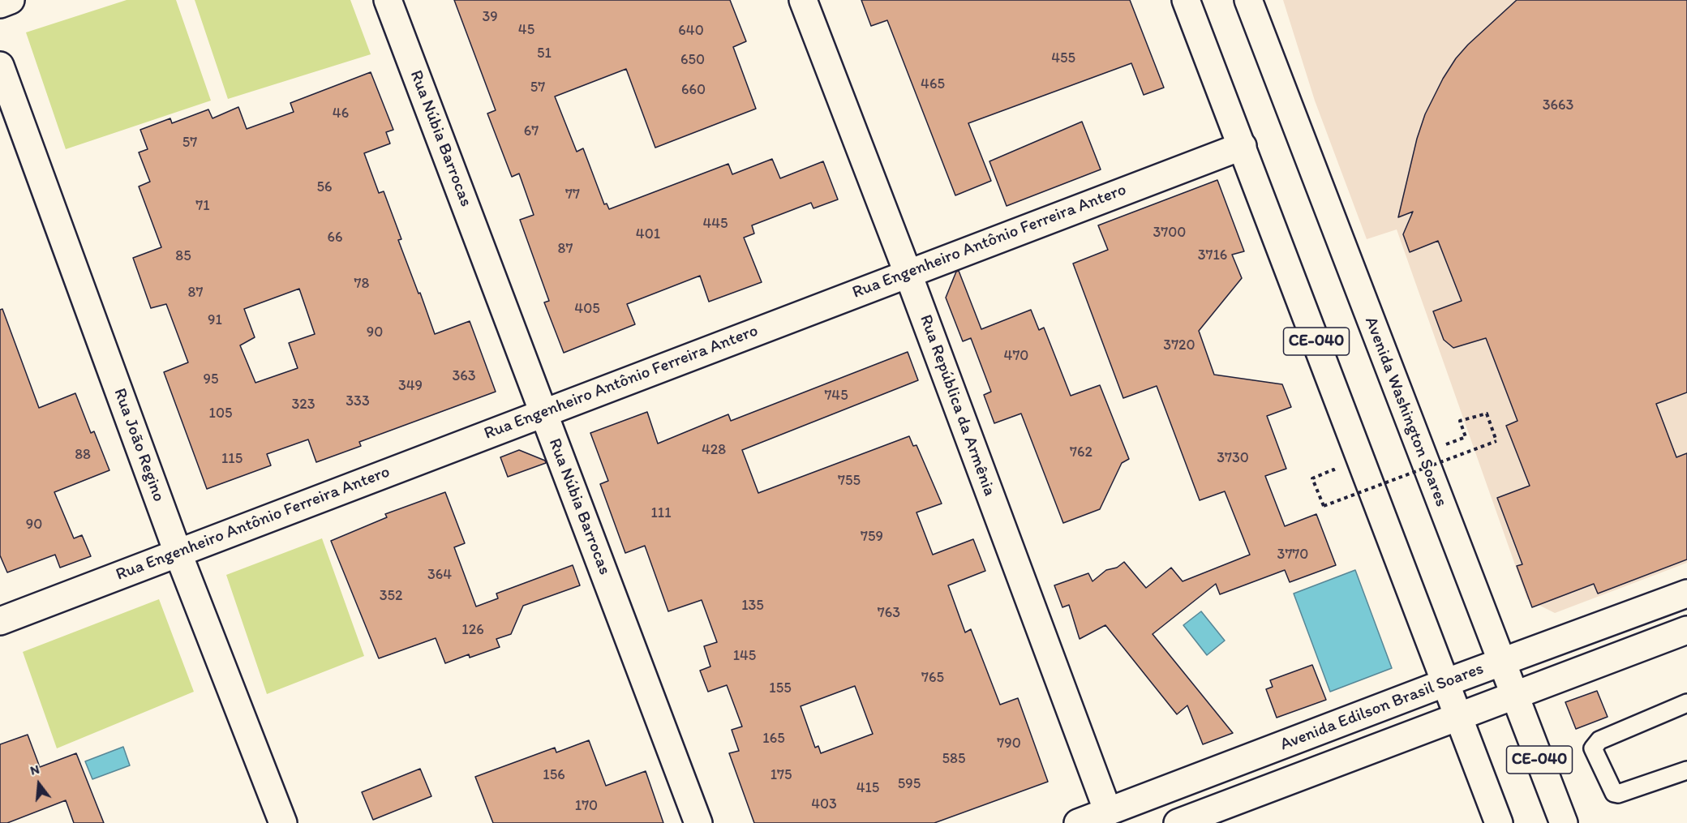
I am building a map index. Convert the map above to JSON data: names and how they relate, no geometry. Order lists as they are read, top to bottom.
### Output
{
  "streets": {
    "main road": [
      "Rua Núbia Barrocas",
      "Rua Engenheiro Antônio Ferreira Antero",
      "CE-040",
      "Rua República da Armênia",
      "Avenida Washington Soares",
      "Rua João Regino",
      "Avenida Edilson Brasil Soares"
    ]
  },
  "crossings": [
    ["Rua Núbia Barrocas", "Rua Engenheiro Antônio Ferreira Antero"],
    ["Rua Engenheiro Antônio Ferreira Antero", "CE-040"],
    ["Rua Engenheiro Antônio Ferreira Antero", "Rua República da Armênia"],
    ["Rua Engenheiro Antônio Ferreira Antero", "Rua João Regino"],
    ["CE-040", "Avenida Edilson Brasil Soares"],
    ["Rua República da Armênia", "Avenida Edilson Brasil Soares"],
    ["Avenida Washington Soares", "Avenida Edilson Brasil Soares"]
  ],
  "house_numbers": [
    "39",
    "45",
    "640",
    "51",
    "455",
    "650",
    "465",
    "57",
    "660",
    "3663",
    "46",
    "67",
    "57",
    "56",
    "77",
    "71",
    "445",
    "3700",
    "401",
    "66",
    "87",
    "3716",
    "85",
    "78",
    "87",
    "405",
    "91",
    "90",
    "3720",
    "470",
    "363",
    "95",
    "349",
    "745",
    "333",
    "323",
    "105",
    "428",
    "762",
    "88",
    "3730",
    "115",
    "755",
    "111",
    "90",
    "759",
    "3770",
    "364",
    "352",
    "135",
    "763",
    "126",
    "145",
    "765",
    "155",
    "165",
    "790",
    "585",
    "156",
    "175",
    "595",
    "415",
    "403",
    "170"
  ],
  "north": "top"
}
